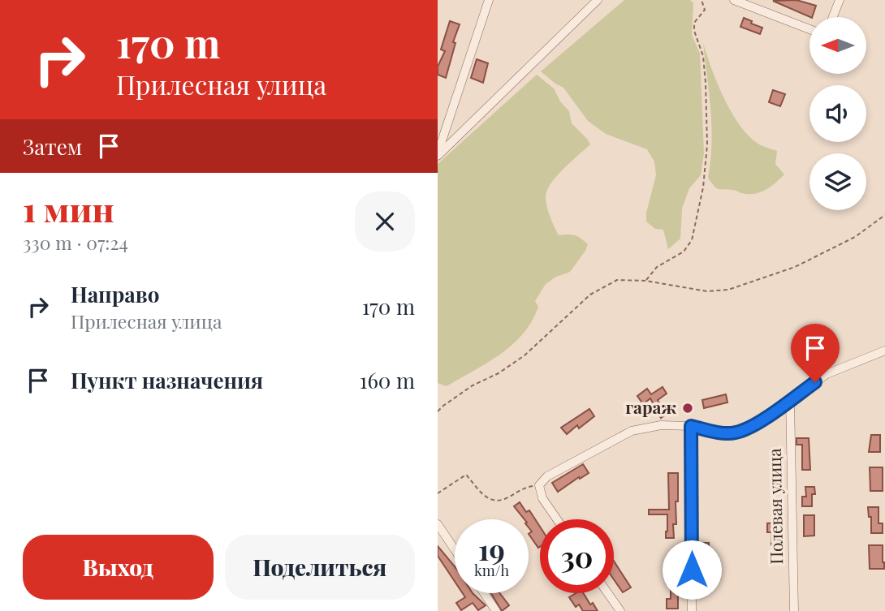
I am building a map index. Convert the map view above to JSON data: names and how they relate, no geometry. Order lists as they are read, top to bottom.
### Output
{
  "streets": {
    "street": ["Полевая улица"]
  },
  "places": ["гараж"],
  "north": "left",
  "page": {
    "turn": ["170 m", "Прилесная улица"],
    "then": "Затем",
    "heading": ["1 мин", "330 m · 07:24"],
    "list": [
      {
        "name": "Направо",
        "note": "Прилесная улица",
        "value": "170 m"
      },
      {
        "name": "Пункт назначения",
        "value": "160 m"
      }
    ],
    "speed": "19 km/h",
    "limit": "30",
    "buttons": ["Выход", "Поделиться"]
  }
}
